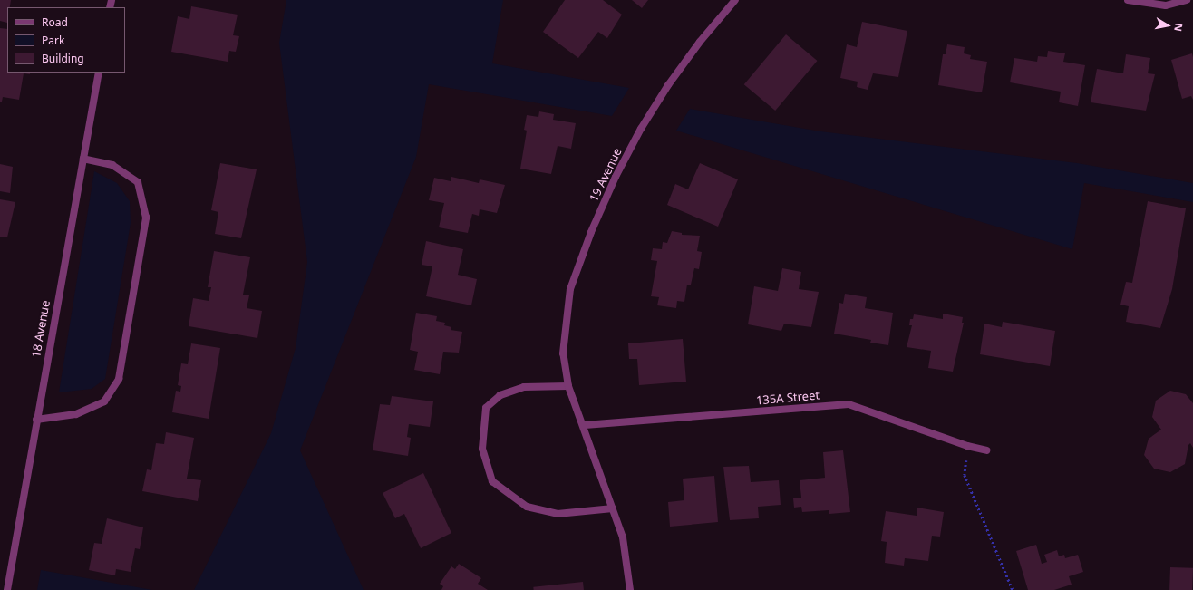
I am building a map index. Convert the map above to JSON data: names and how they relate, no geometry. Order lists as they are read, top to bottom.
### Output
{
  "streets": {
    "street": ["19 Avenue", "18 Avenue", "135A Street"]
  },
  "crossings": [
    ["19 Avenue", "135A Street"]
  ],
  "legend": ["Road", "Park", "Building"],
  "north": "right"
}
